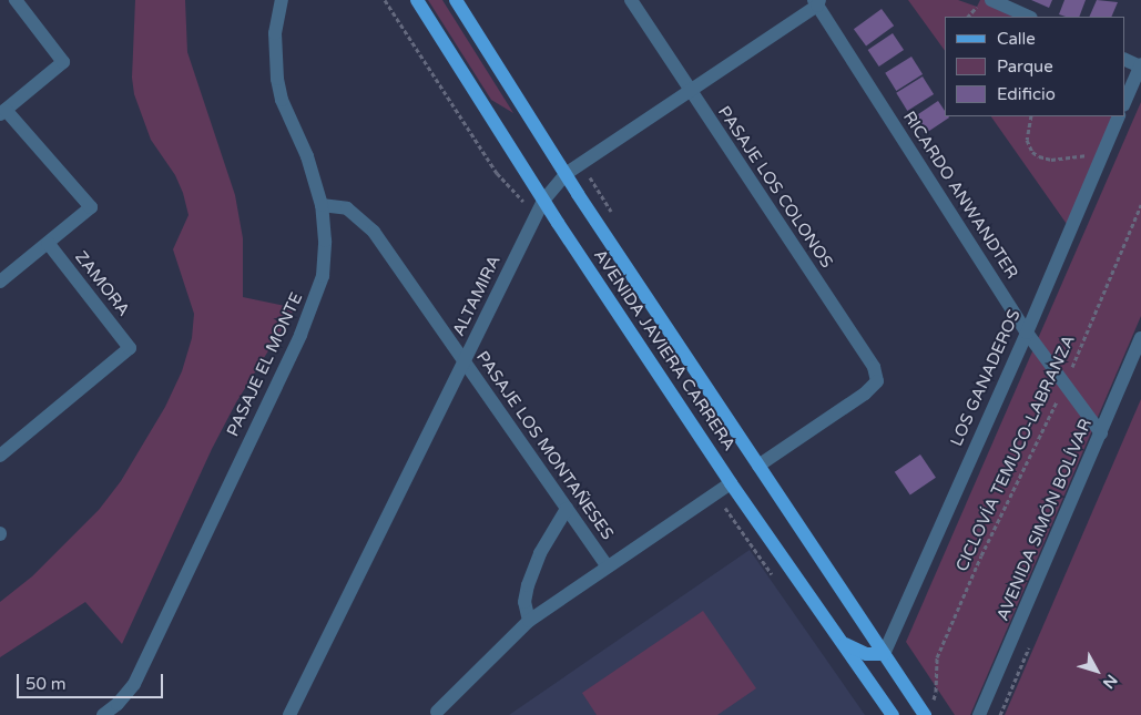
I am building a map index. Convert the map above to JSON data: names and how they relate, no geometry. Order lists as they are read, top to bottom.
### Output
{
  "streets": {
    "main road": ["AVENIDA JAVIERA CARRERA"],
    "street": [
      "PASAJE LOS COLONOS",
      "RICARDO ANWANDTER",
      "ZAMORA",
      "ALTAMIRA",
      "PASAJE EL MONTE",
      "LOS GANADEROS",
      "PASAJE LOS MONTAÑESES",
      "AVENIDA SIMÓN BOLÍVAR"
    ],
    "path": ["CICLOVÍA TEMUCO-LABRANZA"]
  },
  "crossings": [
    ["PASAJE LOS COLONOS", "ALTAMIRA"],
    ["PASAJE LOS COLONOS", "AVENIDA JAVIERA CARRERA"],
    ["RICARDO ANWANDTER", "ALTAMIRA"],
    ["RICARDO ANWANDTER", "LOS GANADEROS"],
    ["RICARDO ANWANDTER", "CICLOVÍA TEMUCO-LABRANZA"],
    ["RICARDO ANWANDTER", "AVENIDA SIMÓN BOLÍVAR"],
    ["ALTAMIRA", "AVENIDA JAVIERA CARRERA"],
    ["ALTAMIRA", "PASAJE LOS MONTAÑESES"],
    ["AVENIDA JAVIERA CARRERA", "LOS GANADEROS"],
    ["AVENIDA JAVIERA CARRERA", "CICLOVÍA TEMUCO-LABRANZA"],
    ["PASAJE EL MONTE", "PASAJE LOS MONTAÑESES"]
  ],
  "legend": ["Calle", "Parque", "Edificio"],
  "scale_bar": "50 m",
  "north": "bottom right"
}
